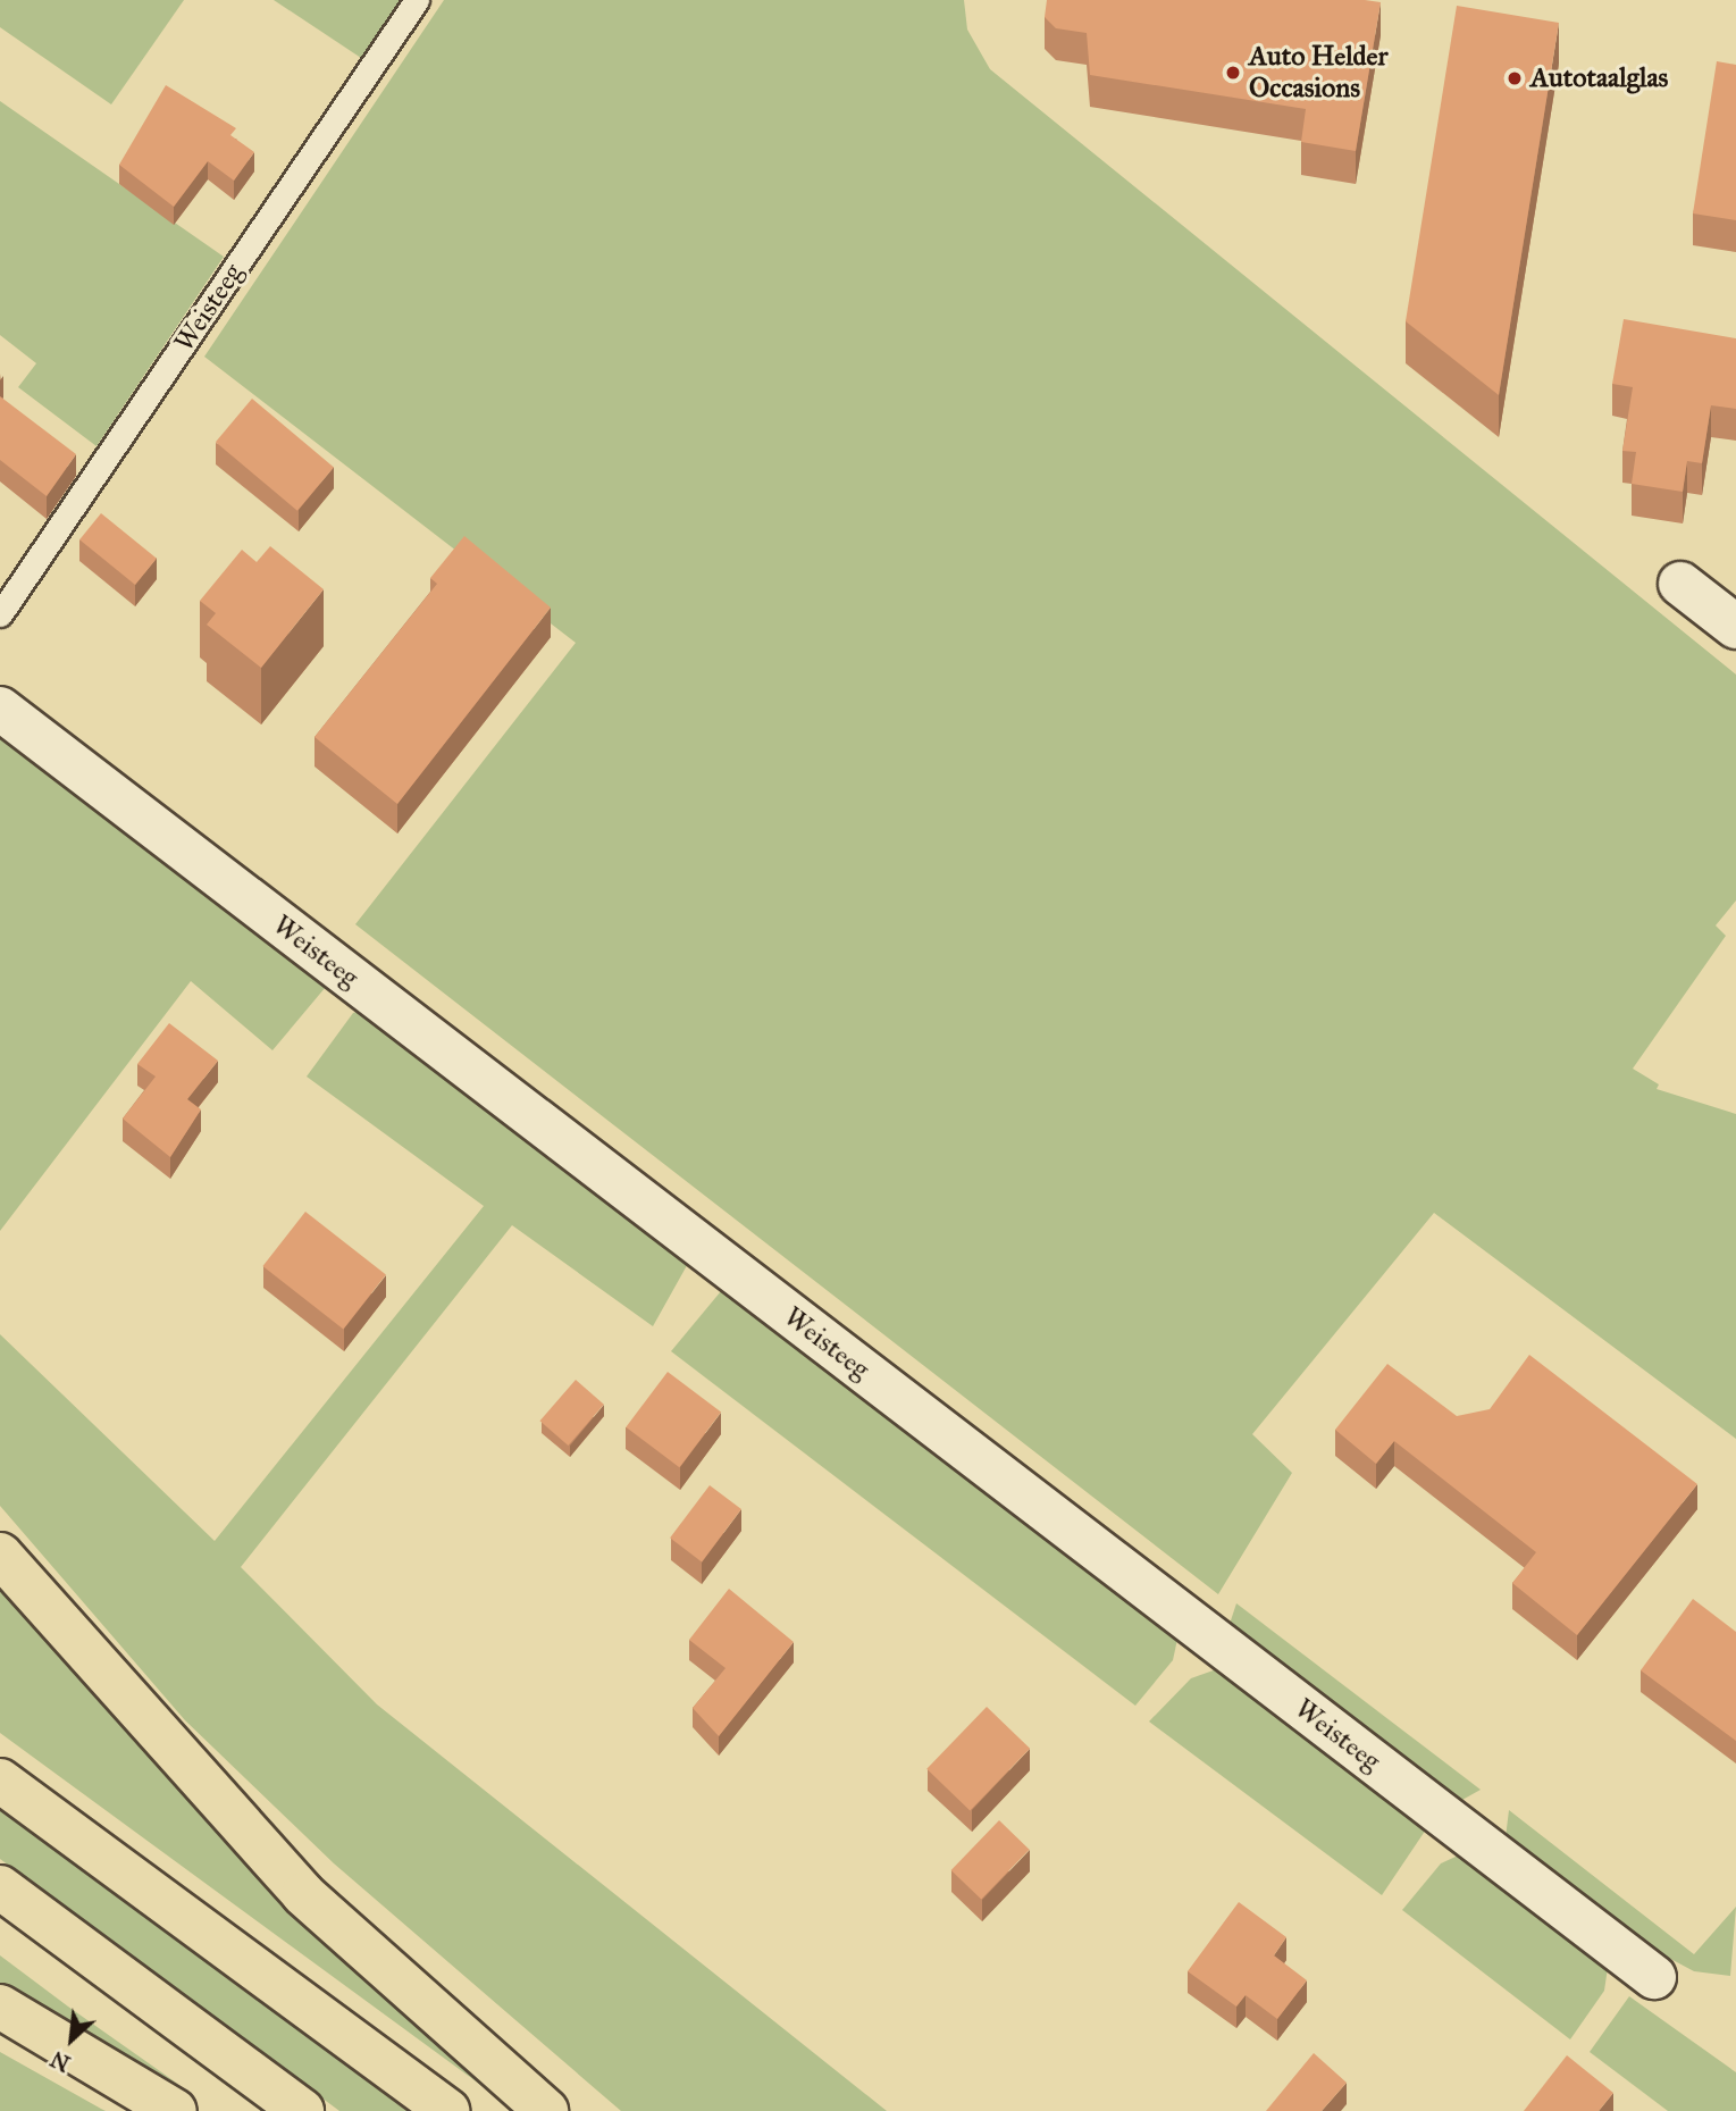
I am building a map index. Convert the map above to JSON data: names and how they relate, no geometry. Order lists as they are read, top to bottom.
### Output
{
  "streets": {
    "street": ["Weisteeg"]
  },
  "places": ["Auto Helder Occasions", "Autotaalglas"],
  "north": "bottom left"
}
